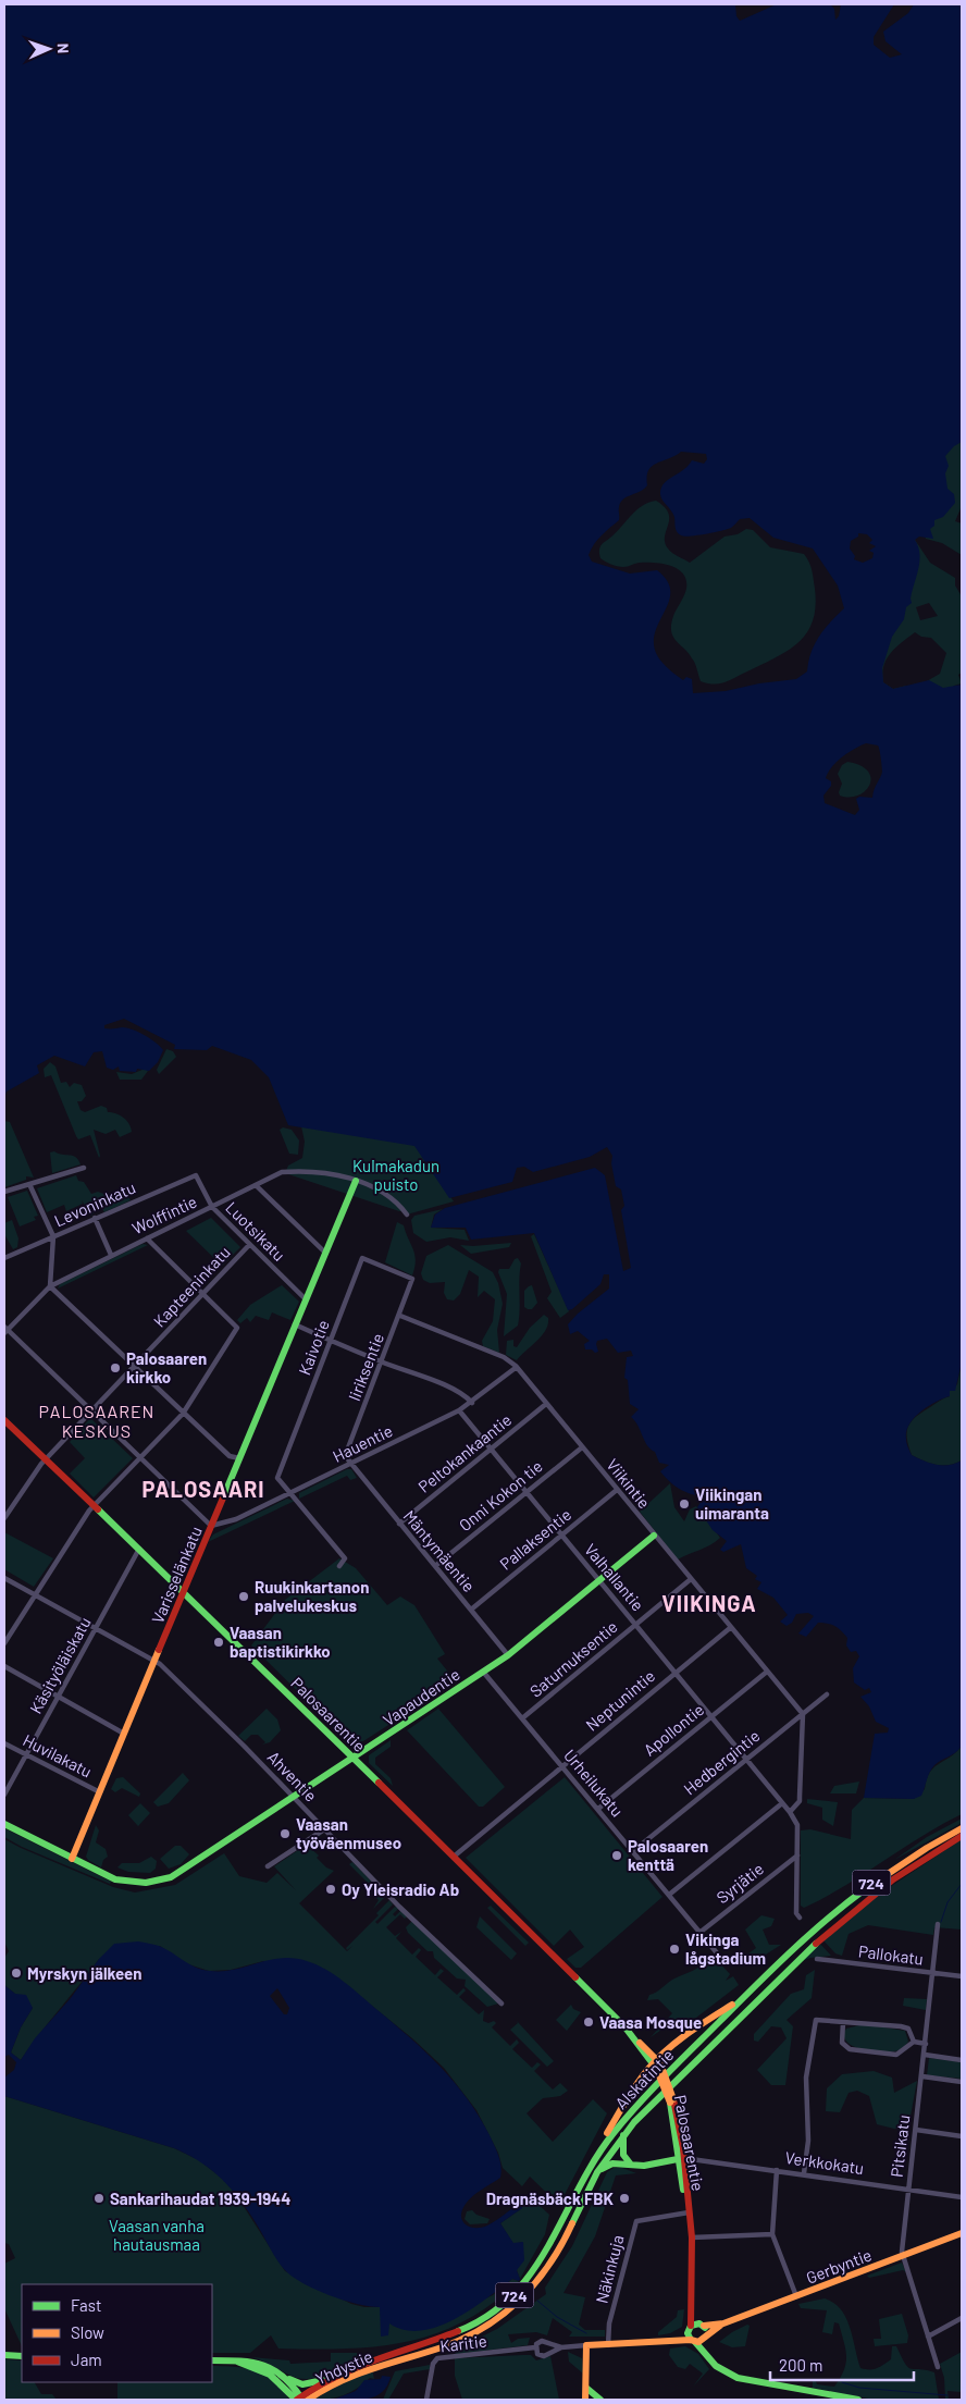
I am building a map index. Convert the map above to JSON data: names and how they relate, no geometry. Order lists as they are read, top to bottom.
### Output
{
  "streets": {
    "main road": [
      "Varisselänkatu",
      "Vapaudentie",
      "Palosaarentie",
      "724",
      "Alskatintie",
      "Gerbyntie",
      "Yhdystie"
    ],
    "street": [
      "Levoninkatu",
      "Wolffintie",
      "Luotsikatu",
      "Kapteeninkatu",
      "Kaivotie",
      "Iiriksentie",
      "Hauentie",
      "Peltokankaantie",
      "Viikintie",
      "Onni Kokon tie",
      "Pallaksentie",
      "Mäntymäentie",
      "Valhallantie",
      "Saturnuksentie",
      "Käsityöläiskatu",
      "Neptunintie",
      "Apollontie",
      "Huvilakatu",
      "Hedbergintie",
      "Ahventie",
      "Urheilukatu",
      "Syrjätie",
      "Pallokatu",
      "Pitsikatu",
      "Verkkokatu",
      "Näkinkuja",
      "Karitie"
    ]
  },
  "crossings": [
    ["Levoninkatu", "Luotsikatu"],
    ["Wolffintie", "Luotsikatu"],
    ["Wolffintie", "Varisselänkatu"],
    ["Luotsikatu", "Kapteeninkatu"],
    ["Luotsikatu", "Varisselänkatu"],
    ["Kapteeninkatu", "Palosaarentie"],
    ["Kaivotie", "Iiriksentie"],
    ["Kaivotie", "Hauentie"],
    ["Iiriksentie", "Hauentie"],
    ["Iiriksentie", "Viikintie"],
    ["Iiriksentie", "Mäntymäentie"],
    ["Hauentie", "Viikintie"],
    ["Hauentie", "Mäntymäentie"],
    ["Hauentie", "Varisselänkatu"],
    ["Hauentie", "Valhallantie"],
    ["Peltokankaantie", "Viikintie"],
    ["Peltokankaantie", "Mäntymäentie"],
    ["Peltokankaantie", "Valhallantie"],
    ["Viikintie", "Onni Kokon tie"],
    ["Viikintie", "Pallaksentie"],
    ["Viikintie", "Saturnuksentie"],
    ["Viikintie", "Vapaudentie"],
    ["Viikintie", "Neptunintie"],
    ["Viikintie", "Apollontie"],
    ["Viikintie", "Hedbergintie"],
    ["Onni Kokon tie", "Mäntymäentie"],
    ["Onni Kokon tie", "Valhallantie"],
    ["Pallaksentie", "Mäntymäentie"],
    ["Pallaksentie", "Valhallantie"],
    ["Mäntymäentie", "Vapaudentie"],
    ["Varisselänkatu", "Vapaudentie"],
    ["Varisselänkatu", "Palosaarentie"],
    ["Varisselänkatu", "Huvilakatu"],
    ["Varisselänkatu", "Ahventie"],
    ["Valhallantie", "Saturnuksentie"],
    ["Valhallantie", "Vapaudentie"],
    ["Valhallantie", "Neptunintie"],
    ["Valhallantie", "Apollontie"],
    ["Valhallantie", "Hedbergintie"],
    ["Saturnuksentie", "Urheilukatu"],
    ["Käsityöläiskatu", "Palosaarentie"],
    ["Käsityöläiskatu", "Huvilakatu"],
    ["Käsityöläiskatu", "Ahventie"],
    ["Vapaudentie", "Palosaarentie"],
    ["Vapaudentie", "Ahventie"],
    ["Vapaudentie", "Urheilukatu"],
    ["Neptunintie", "Palosaarentie"],
    ["Neptunintie", "Urheilukatu"],
    ["Palosaarentie", "Verkkokatu"],
    ["Palosaarentie", "Gerbyntie"],
    ["Palosaarentie", "Näkinkuja"],
    ["Apollontie", "Urheilukatu"],
    ["Hedbergintie", "Urheilukatu"],
    ["Urheilukatu", "Syrjätie"],
    ["Pallokatu", "Pitsikatu"],
    ["Alskatintie", "Yhdystie"],
    ["Pitsikatu", "Verkkokatu"],
    ["Pitsikatu", "Gerbyntie"]
  ],
  "districts": ["PALOSAAREN KESKUS", "PALOSAARI", "VIIKINGA"],
  "parks": ["Kulmakadun puisto", "Vaasan vanha hautausmaa"],
  "places": [
    "Palosaaren kirkko",
    "Viikingan uimaranta",
    "Ruukinkartanon palvelukeskus",
    "Vaasan baptistikirkko",
    "Vaasan työväenmuseo",
    "Palosaaren kenttä",
    "Oy Yleisradio Ab",
    "Vikinga lågstadium",
    "Myrskyn jälkeen",
    "Vaasa Mosque",
    "Sankarihaudat 1939-1944",
    "Dragnäsbäck FBK"
  ],
  "legend": ["Fast", "Slow", "Jam"],
  "scale_bar": "200 m",
  "north": "right"
}
